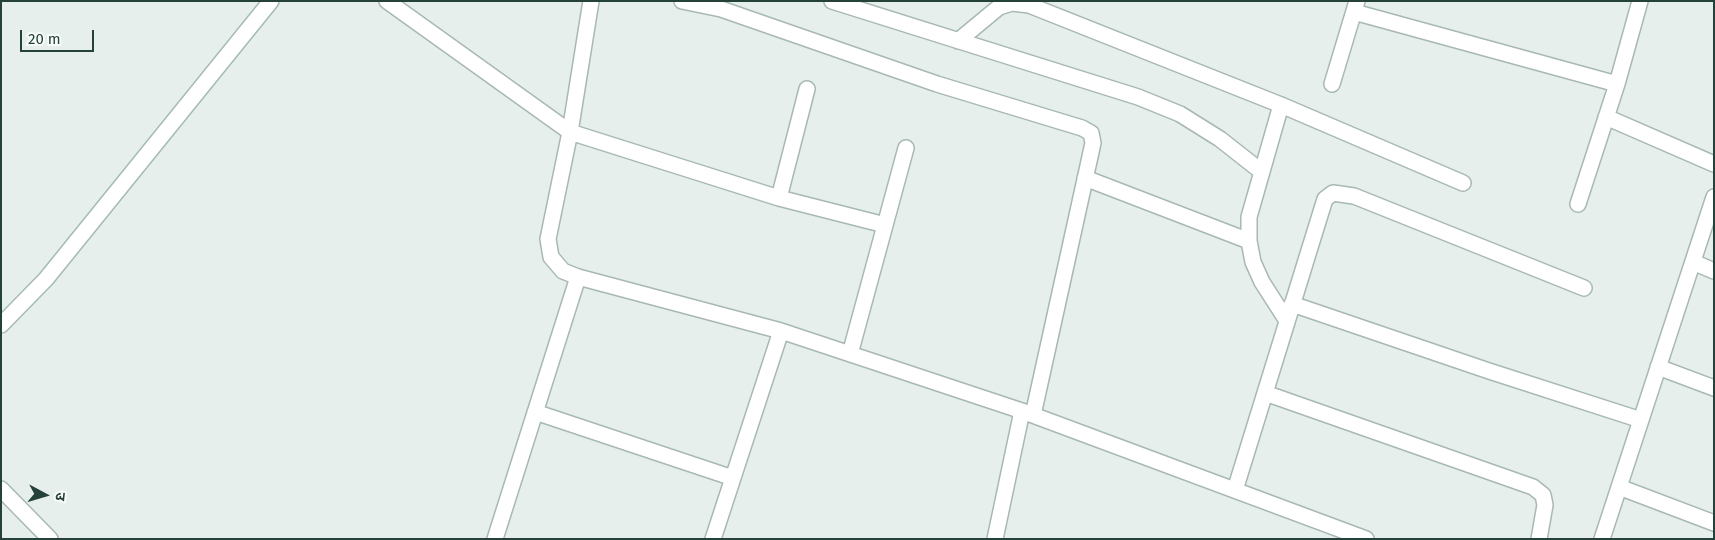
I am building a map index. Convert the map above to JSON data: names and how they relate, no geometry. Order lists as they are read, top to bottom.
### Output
{
  "scale_bar": "20 m",
  "north": "right"
}
